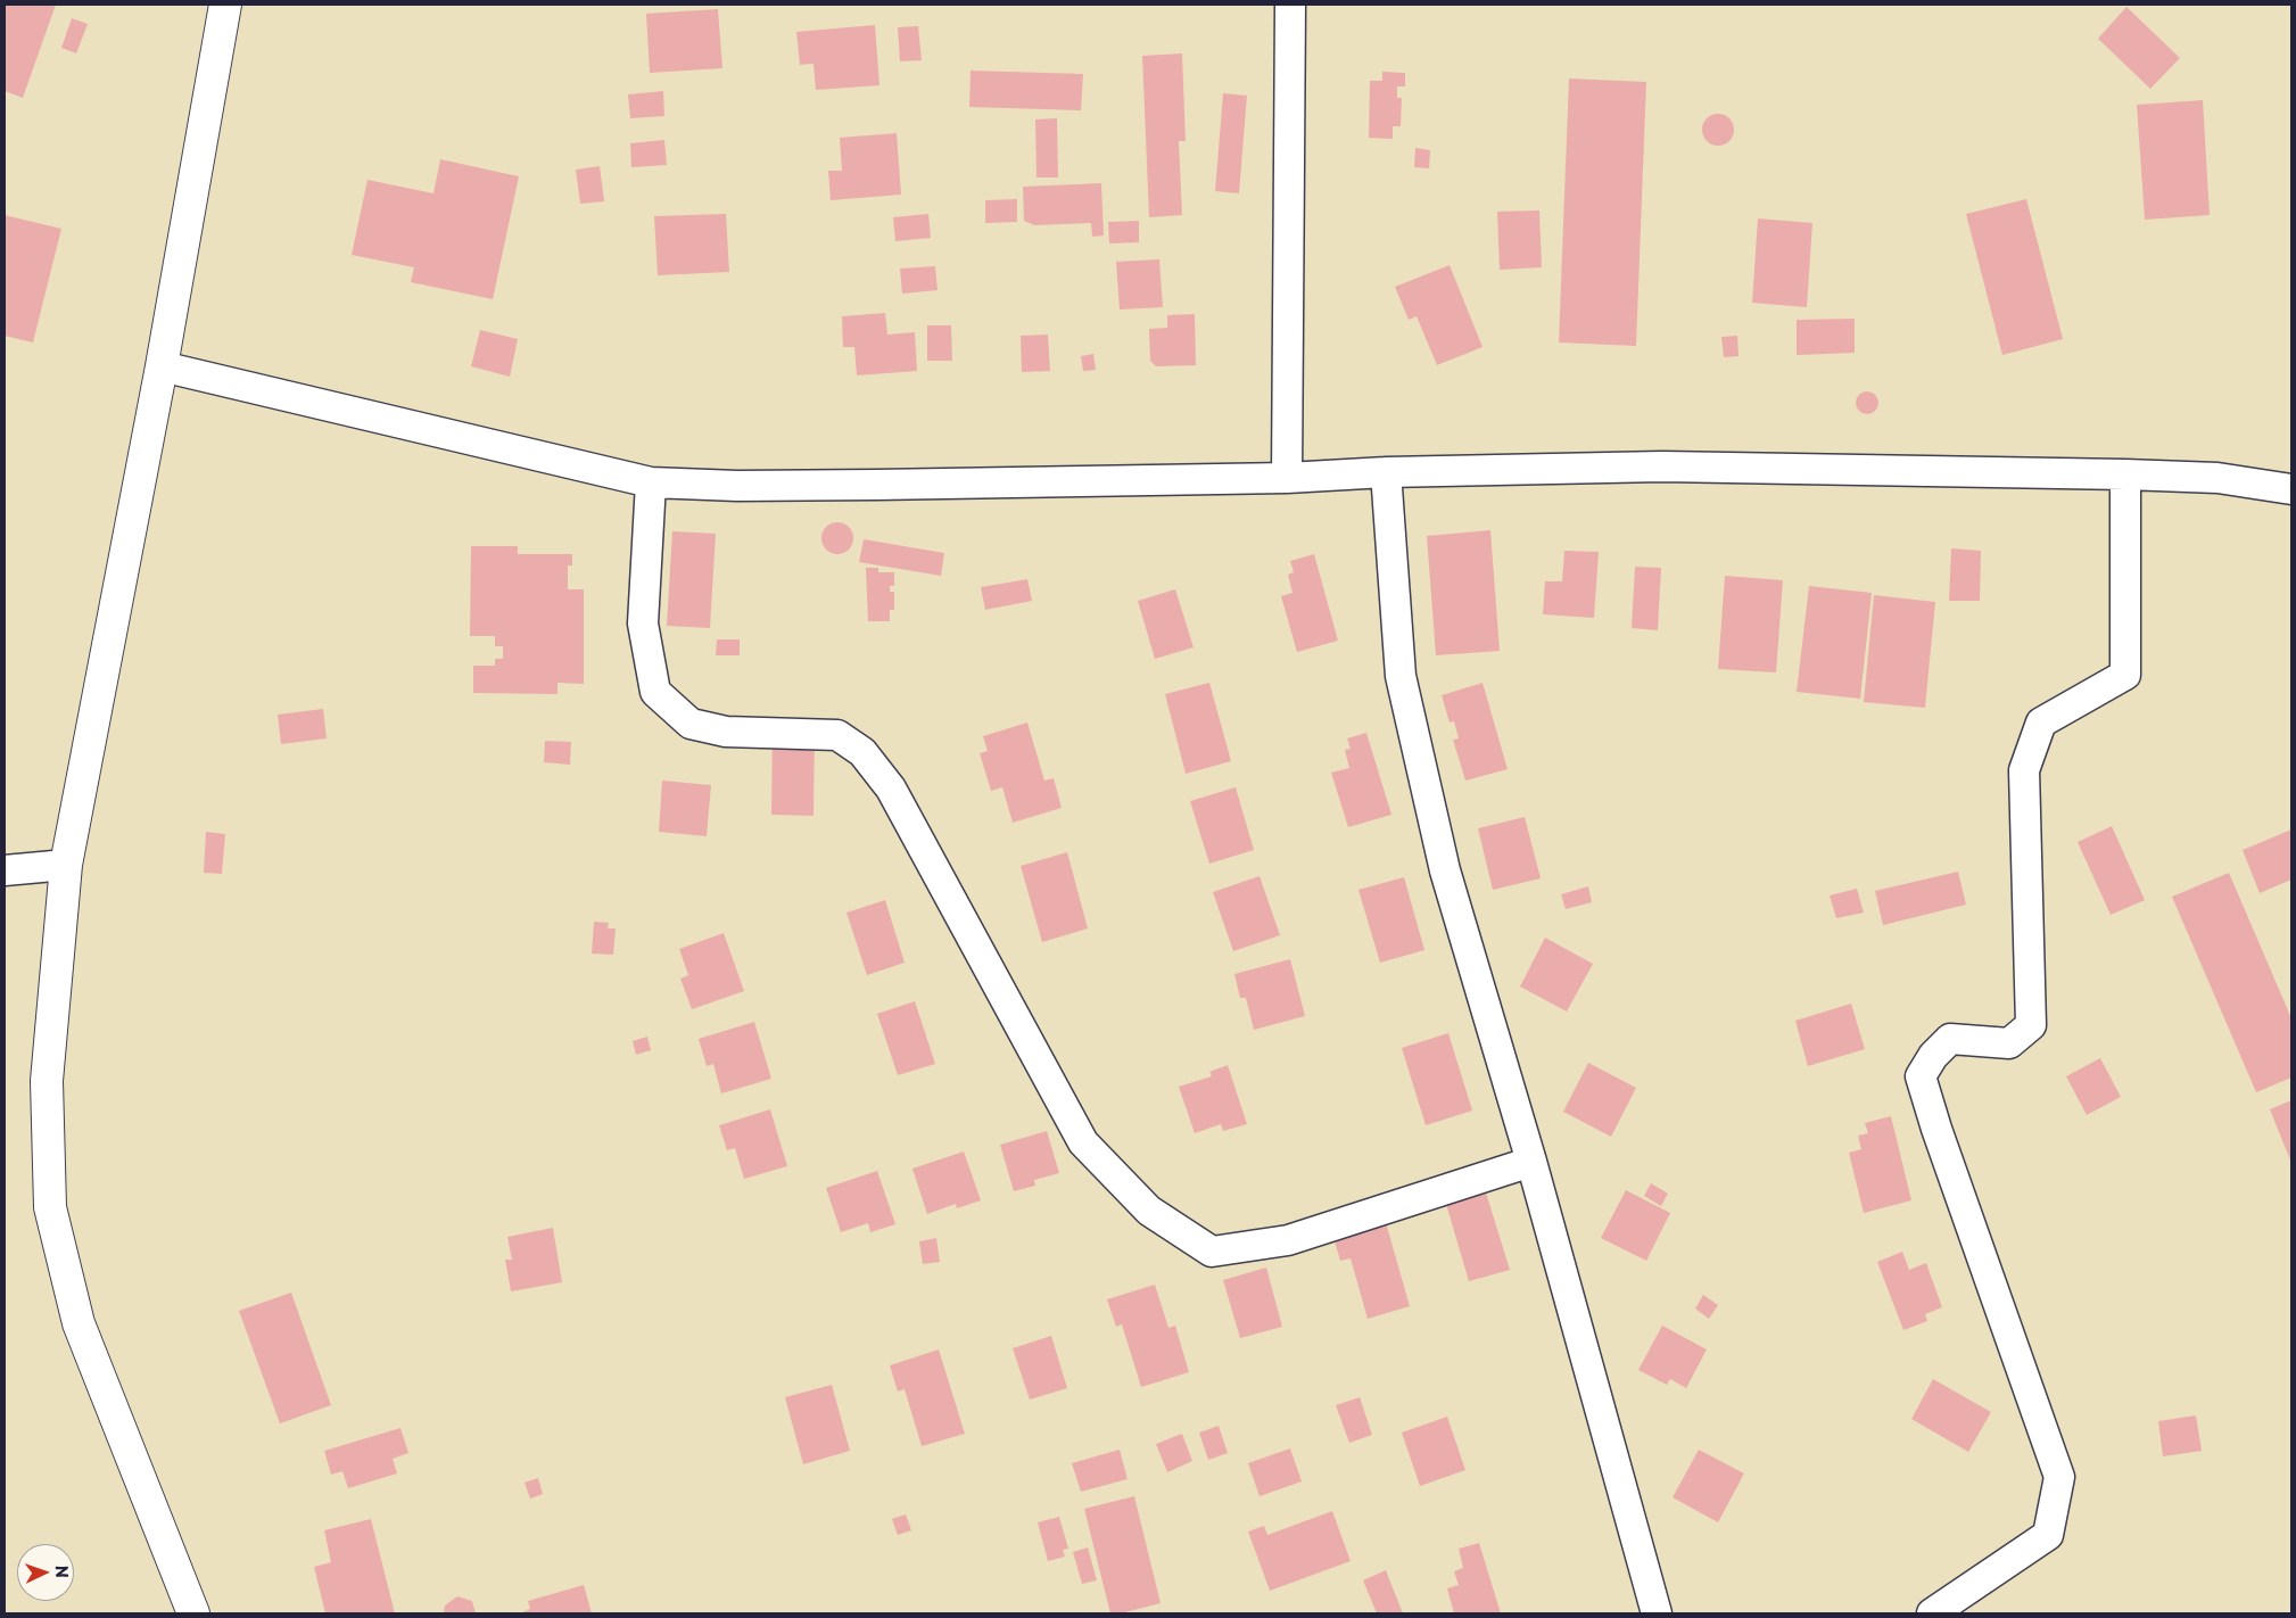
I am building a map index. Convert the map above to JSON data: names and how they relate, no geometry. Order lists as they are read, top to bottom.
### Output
{
  "north": "right"
}
